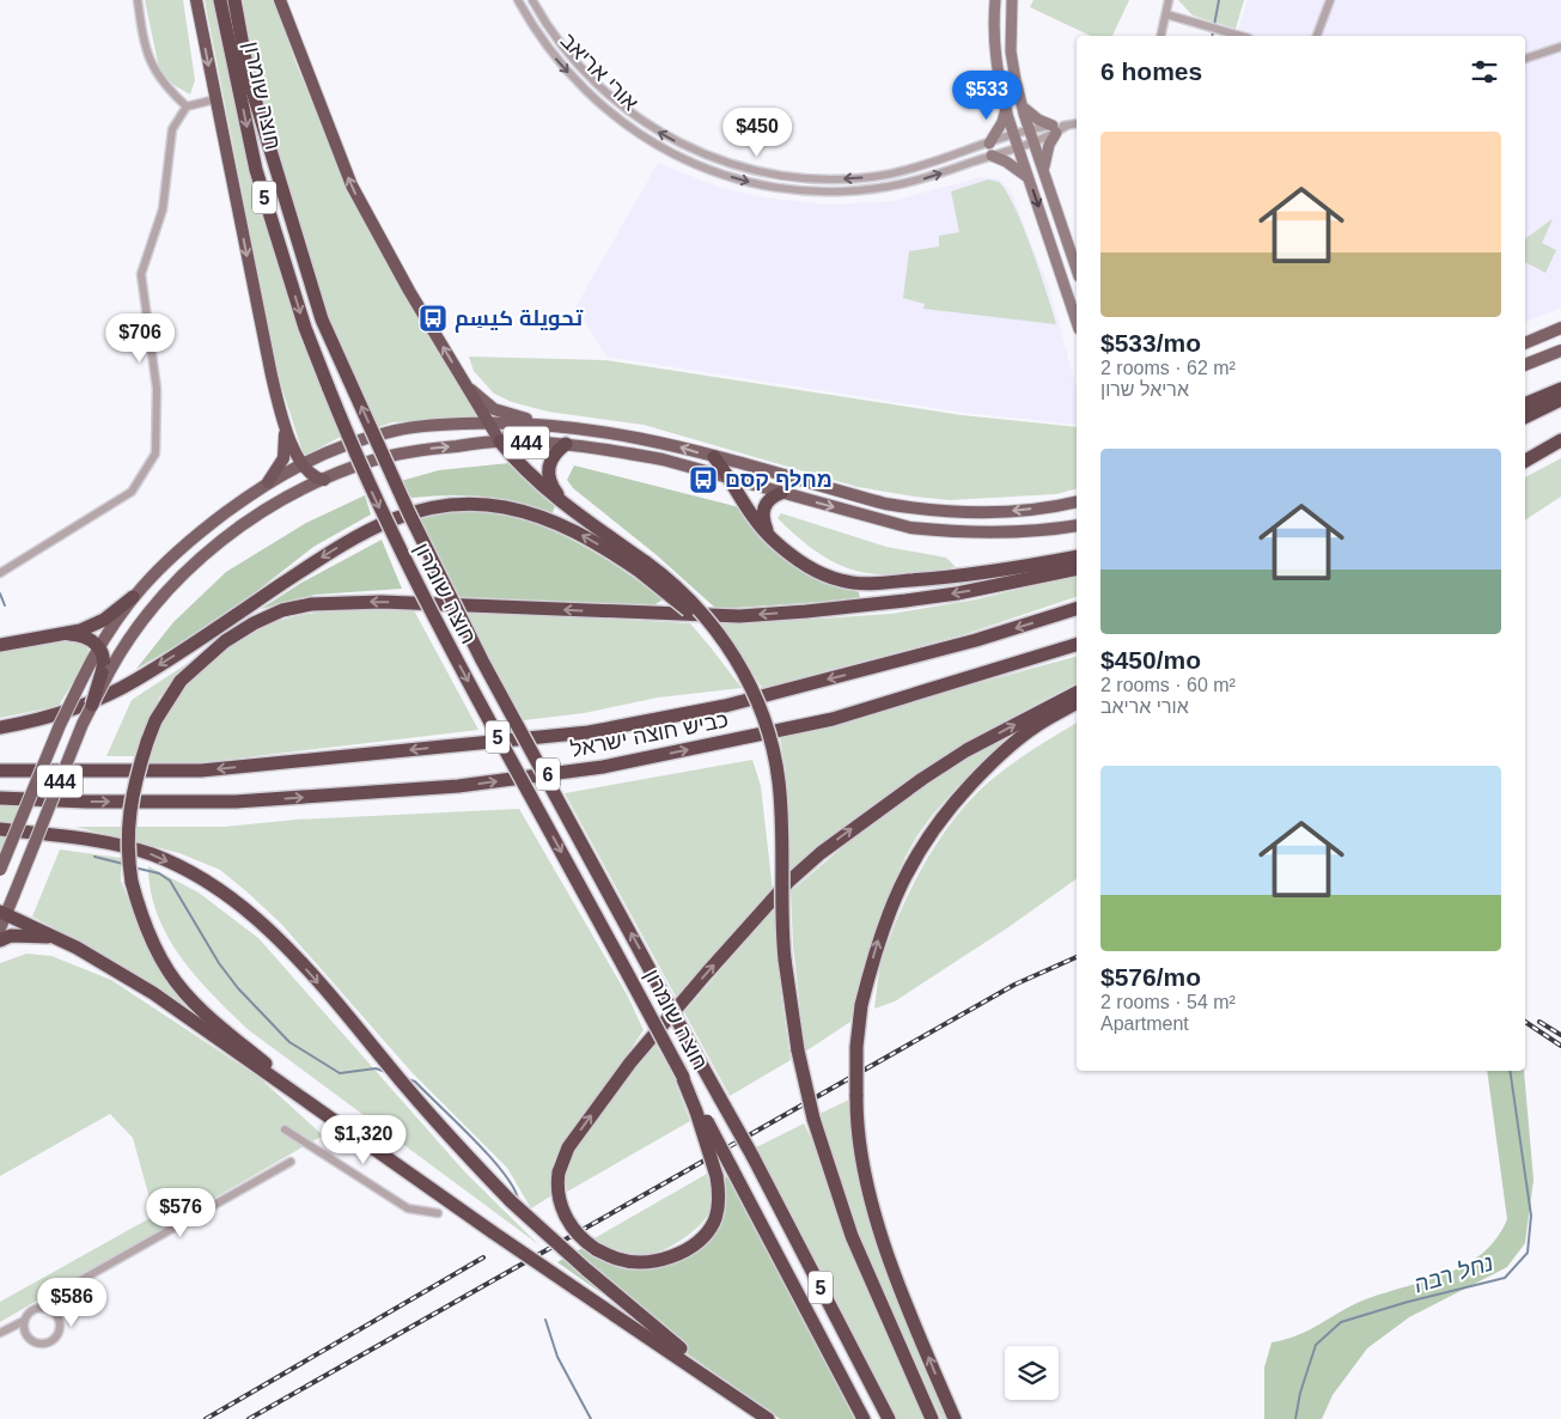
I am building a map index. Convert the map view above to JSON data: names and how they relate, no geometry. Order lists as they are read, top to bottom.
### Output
{
  "streets": {
    "highway": [
      "חוצה שומרון",
      "5",
      "כביש חוצה ישראל",
      "6"
    ],
    "main road": ["444"],
    "street": ["אורי אריאב"]
  },
  "water": ["נחל רבה"],
  "places": {
    "bus stop": ["تحويلة كيسِم", "מחלף קסם"]
  },
  "page": {
    "heading": "6 homes",
    "price": [
      "$533",
      "$450",
      "$706",
      "$1,320",
      "$576",
      "$586"
    ],
    "list": [
      {
        "name": "$533/mo",
        "note": "2 rooms · 62 m² · אריאל שרון"
      },
      {
        "name": "$450/mo",
        "note": "2 rooms · 60 m² · אורי אריאב"
      },
      {
        "name": "$576/mo",
        "note": "2 rooms · 54 m² · Apartment"
      }
    ]
  }
}
